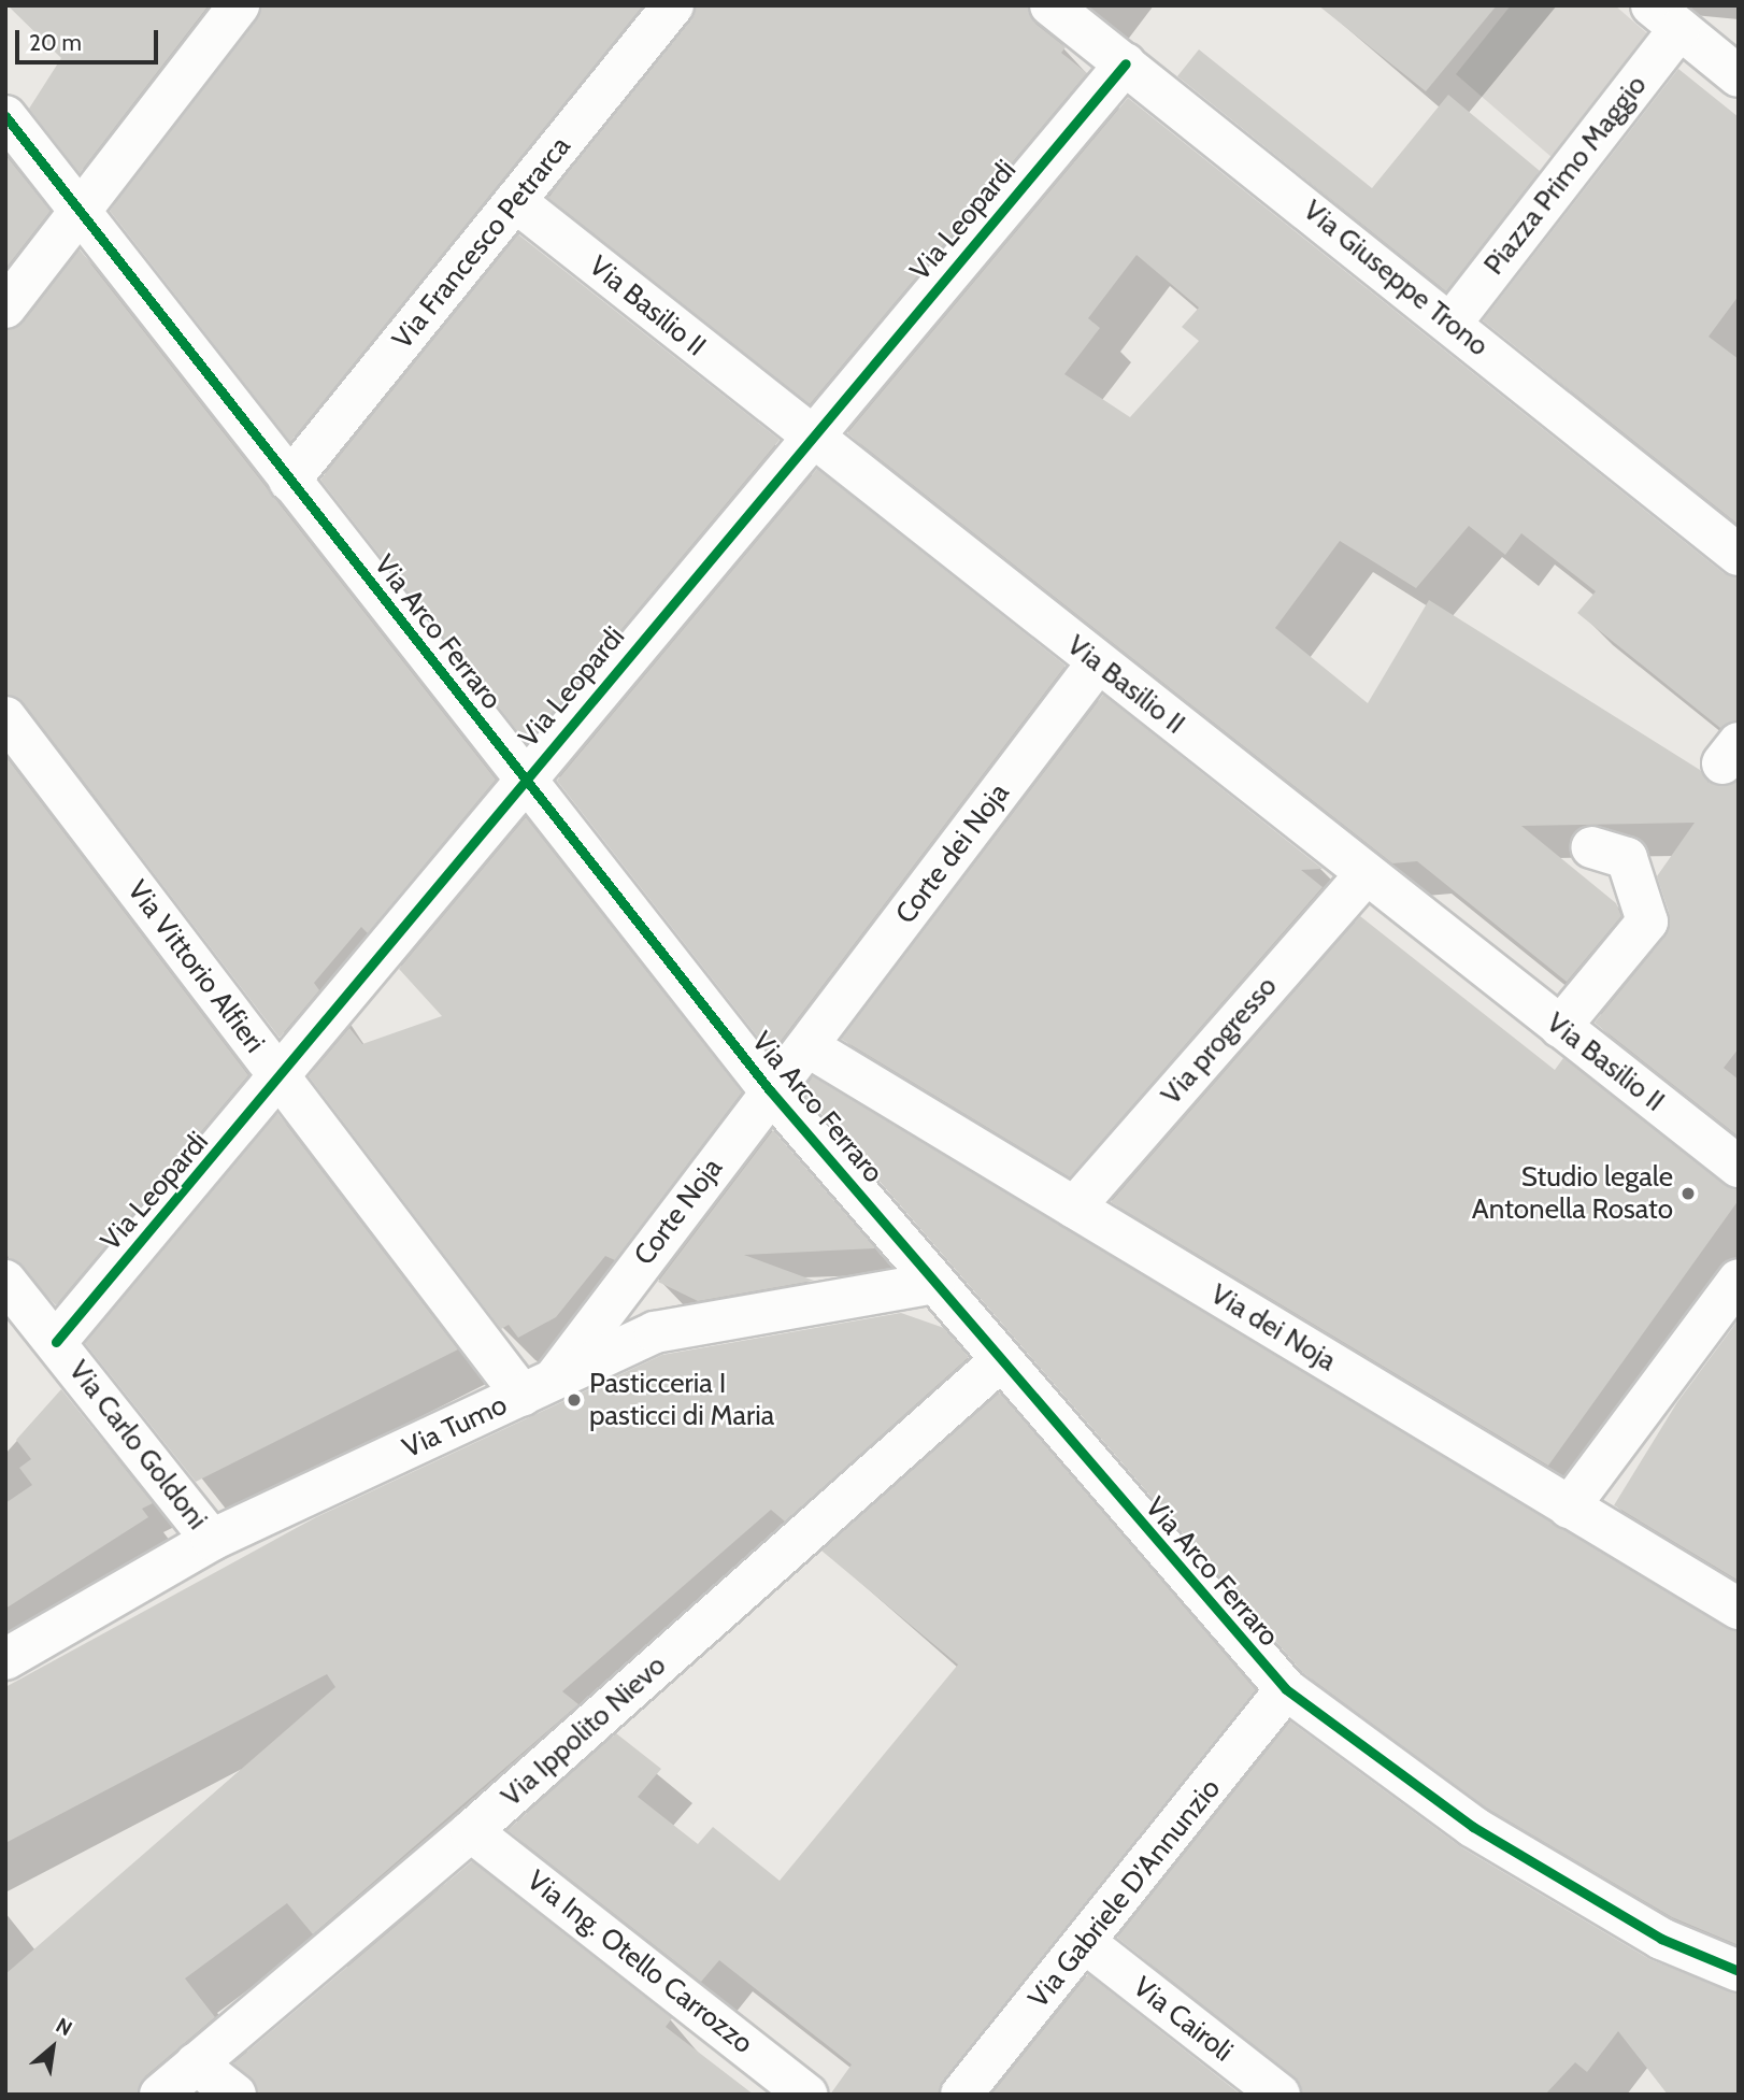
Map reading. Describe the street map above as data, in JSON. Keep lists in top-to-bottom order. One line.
{"streets":{"street":["Piazza Primo Maggio","Via Leopardi","Via Francesco Petrarca","Via Giuseppe Trono","Via Basilio II","Via Arco Ferraro","Corte dei Noja","Via Vittorio Alfieri","Via progresso","Corte Noja","Via dei Noja","Via Tumo","Via Carlo Goldoni","Via Ippolito Nievo","Via Gabriele D'Annunzio","Via Ing. Otello Carrozzo","Via Cairoli"]},"crossings":[["Piazza Primo Maggio","Via Giuseppe Trono"],["Via Leopardi","Via Giuseppe Trono"],["Via Leopardi","Via Basilio II"],["Via Leopardi","Via Arco Ferraro"],["Via Leopardi","Via Vittorio Alfieri"],["Via Leopardi","Via Carlo Goldoni"],["Via Francesco Petrarca","Via Basilio II"],["Via Francesco Petrarca","Via Arco Ferraro"],["Via Basilio II","Corte dei Noja"],["Via Basilio II","Via progresso"],["Via Arco Ferraro","Corte Noja"],["Via Arco Ferraro","Via Tumo"],["Via Arco Ferraro","Via Ippolito Nievo"],["Via Arco Ferraro","Via Gabriele D'Annunzio"],["Corte dei Noja","Corte Noja"],["Corte dei Noja","Via dei Noja"],["Via Vittorio Alfieri","Corte Noja"],["Via Vittorio Alfieri","Via Tumo"],["Via progresso","Via dei Noja"],["Corte Noja","Via dei Noja"],["Corte Noja","Via Tumo"],["Via Tumo","Via Carlo Goldoni"],["Via Ippolito Nievo","Via Ing. Otello Carrozzo"],["Via Gabriele D'Annunzio","Via Cairoli"]],"places":["Studio legale Antonella Rosato","Pasticceria I pasticci di Maria"],"scale_bar":"20 m","north":"top right"}
